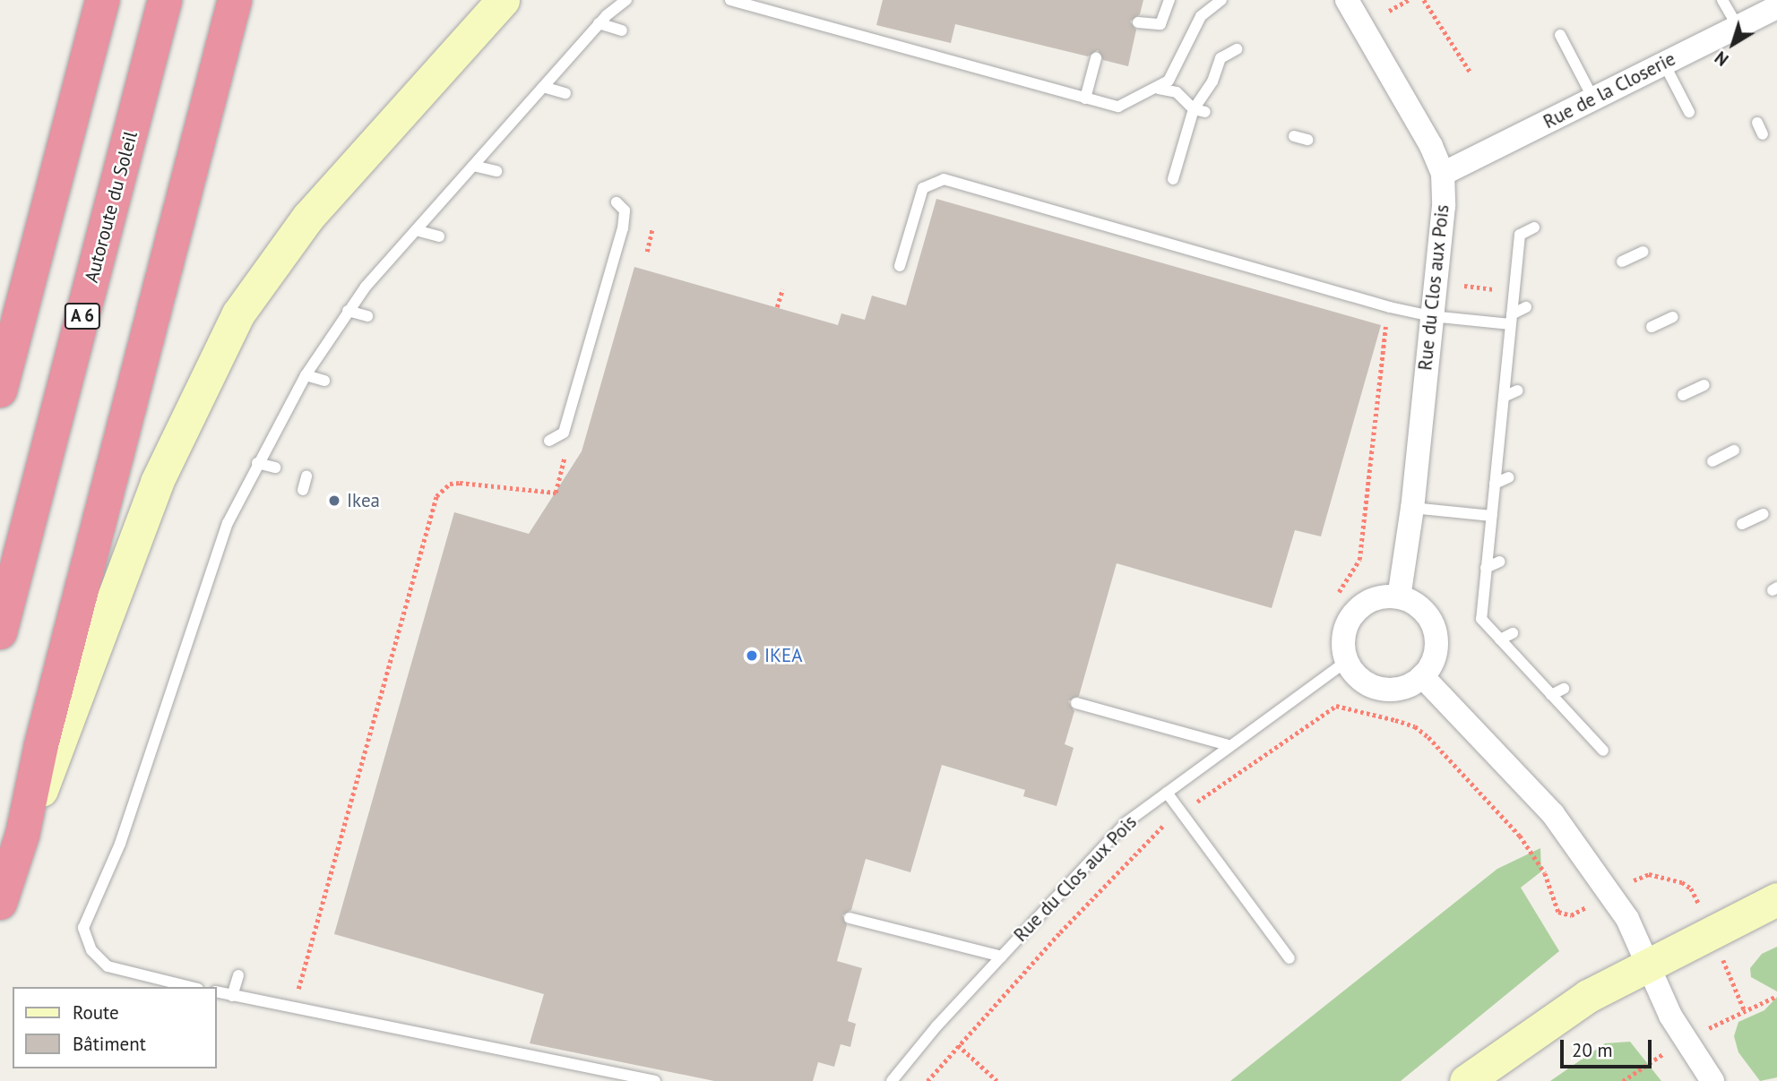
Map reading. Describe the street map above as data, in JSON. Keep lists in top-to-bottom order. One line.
{"streets":{"highway":["Autoroute du Soleil","A 6"],"street":["Rue de la Closerie","Rue du Clos aux Pois"]},"crossings":[["Rue de la Closerie","Rue du Clos aux Pois"]],"places":["Ikea","IKEA"],"legend":["Route","Bâtiment"],"scale_bar":"20 m","north":"bottom left"}
